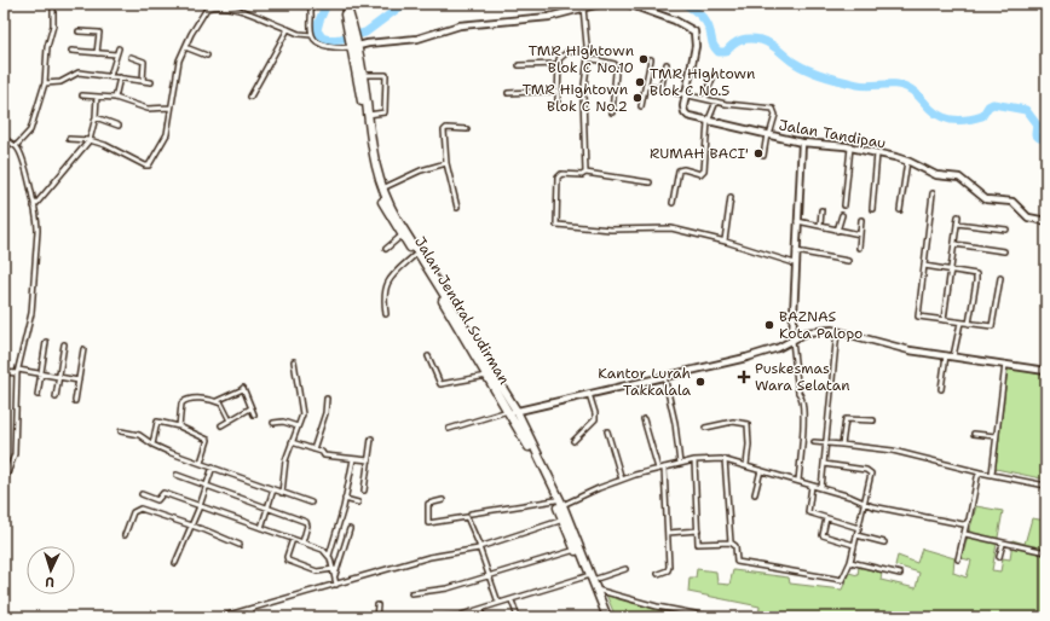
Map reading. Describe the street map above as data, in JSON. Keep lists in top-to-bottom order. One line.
{"streets":{"highway":["Jalan Jendral Sudirman"],"street":["Jalan Tandipau"]},"places":{"other":["TMR Hightown Blok C No.10","TMR Hightown Blok C No.5","TMR Hightown Blok C No.2","RUMAH BACI'","BAZNAS Kota Palopo","Kantor Lurah Takkalala"],"health":["Puskesmas Wara Selatan"]},"north":"bottom"}
